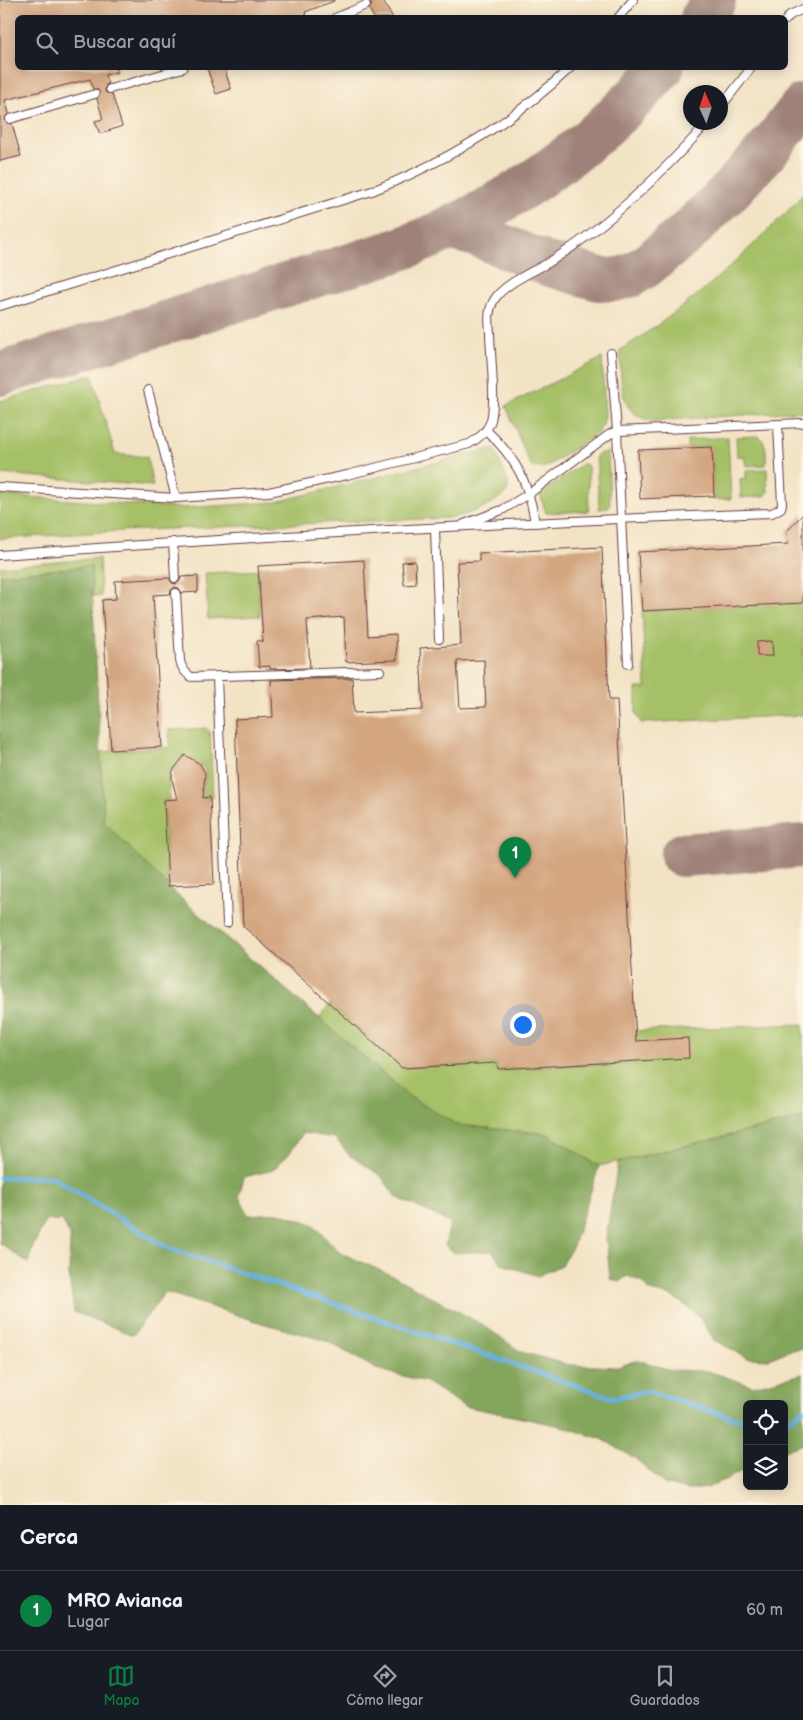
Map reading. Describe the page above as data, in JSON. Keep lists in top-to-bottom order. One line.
{"north":"top","page":{"search":"Buscar aquí","pins":"1","heading":"Cerca","list":[{"mark":"1","name":"MRO Avianca","note":"Lugar","value":"60 m"}],"nav":["Mapa","Cómo llegar","Guardados"]}}
